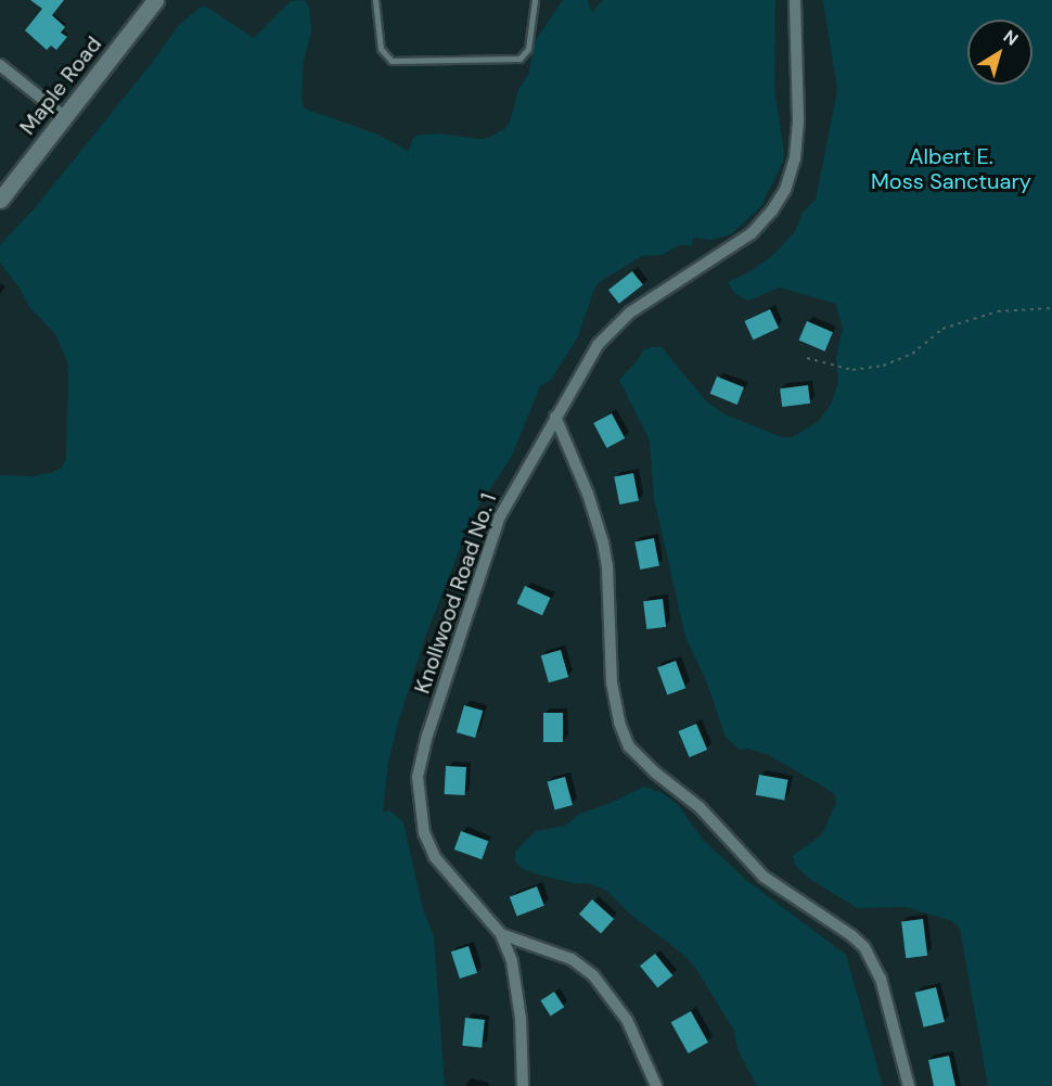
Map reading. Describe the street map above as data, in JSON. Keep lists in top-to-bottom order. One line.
{"streets":{"street":["Maple Road","Knollwood Road No. 1"]},"parks":["Albert E. Moss Sanctuary"],"north":"top right"}
